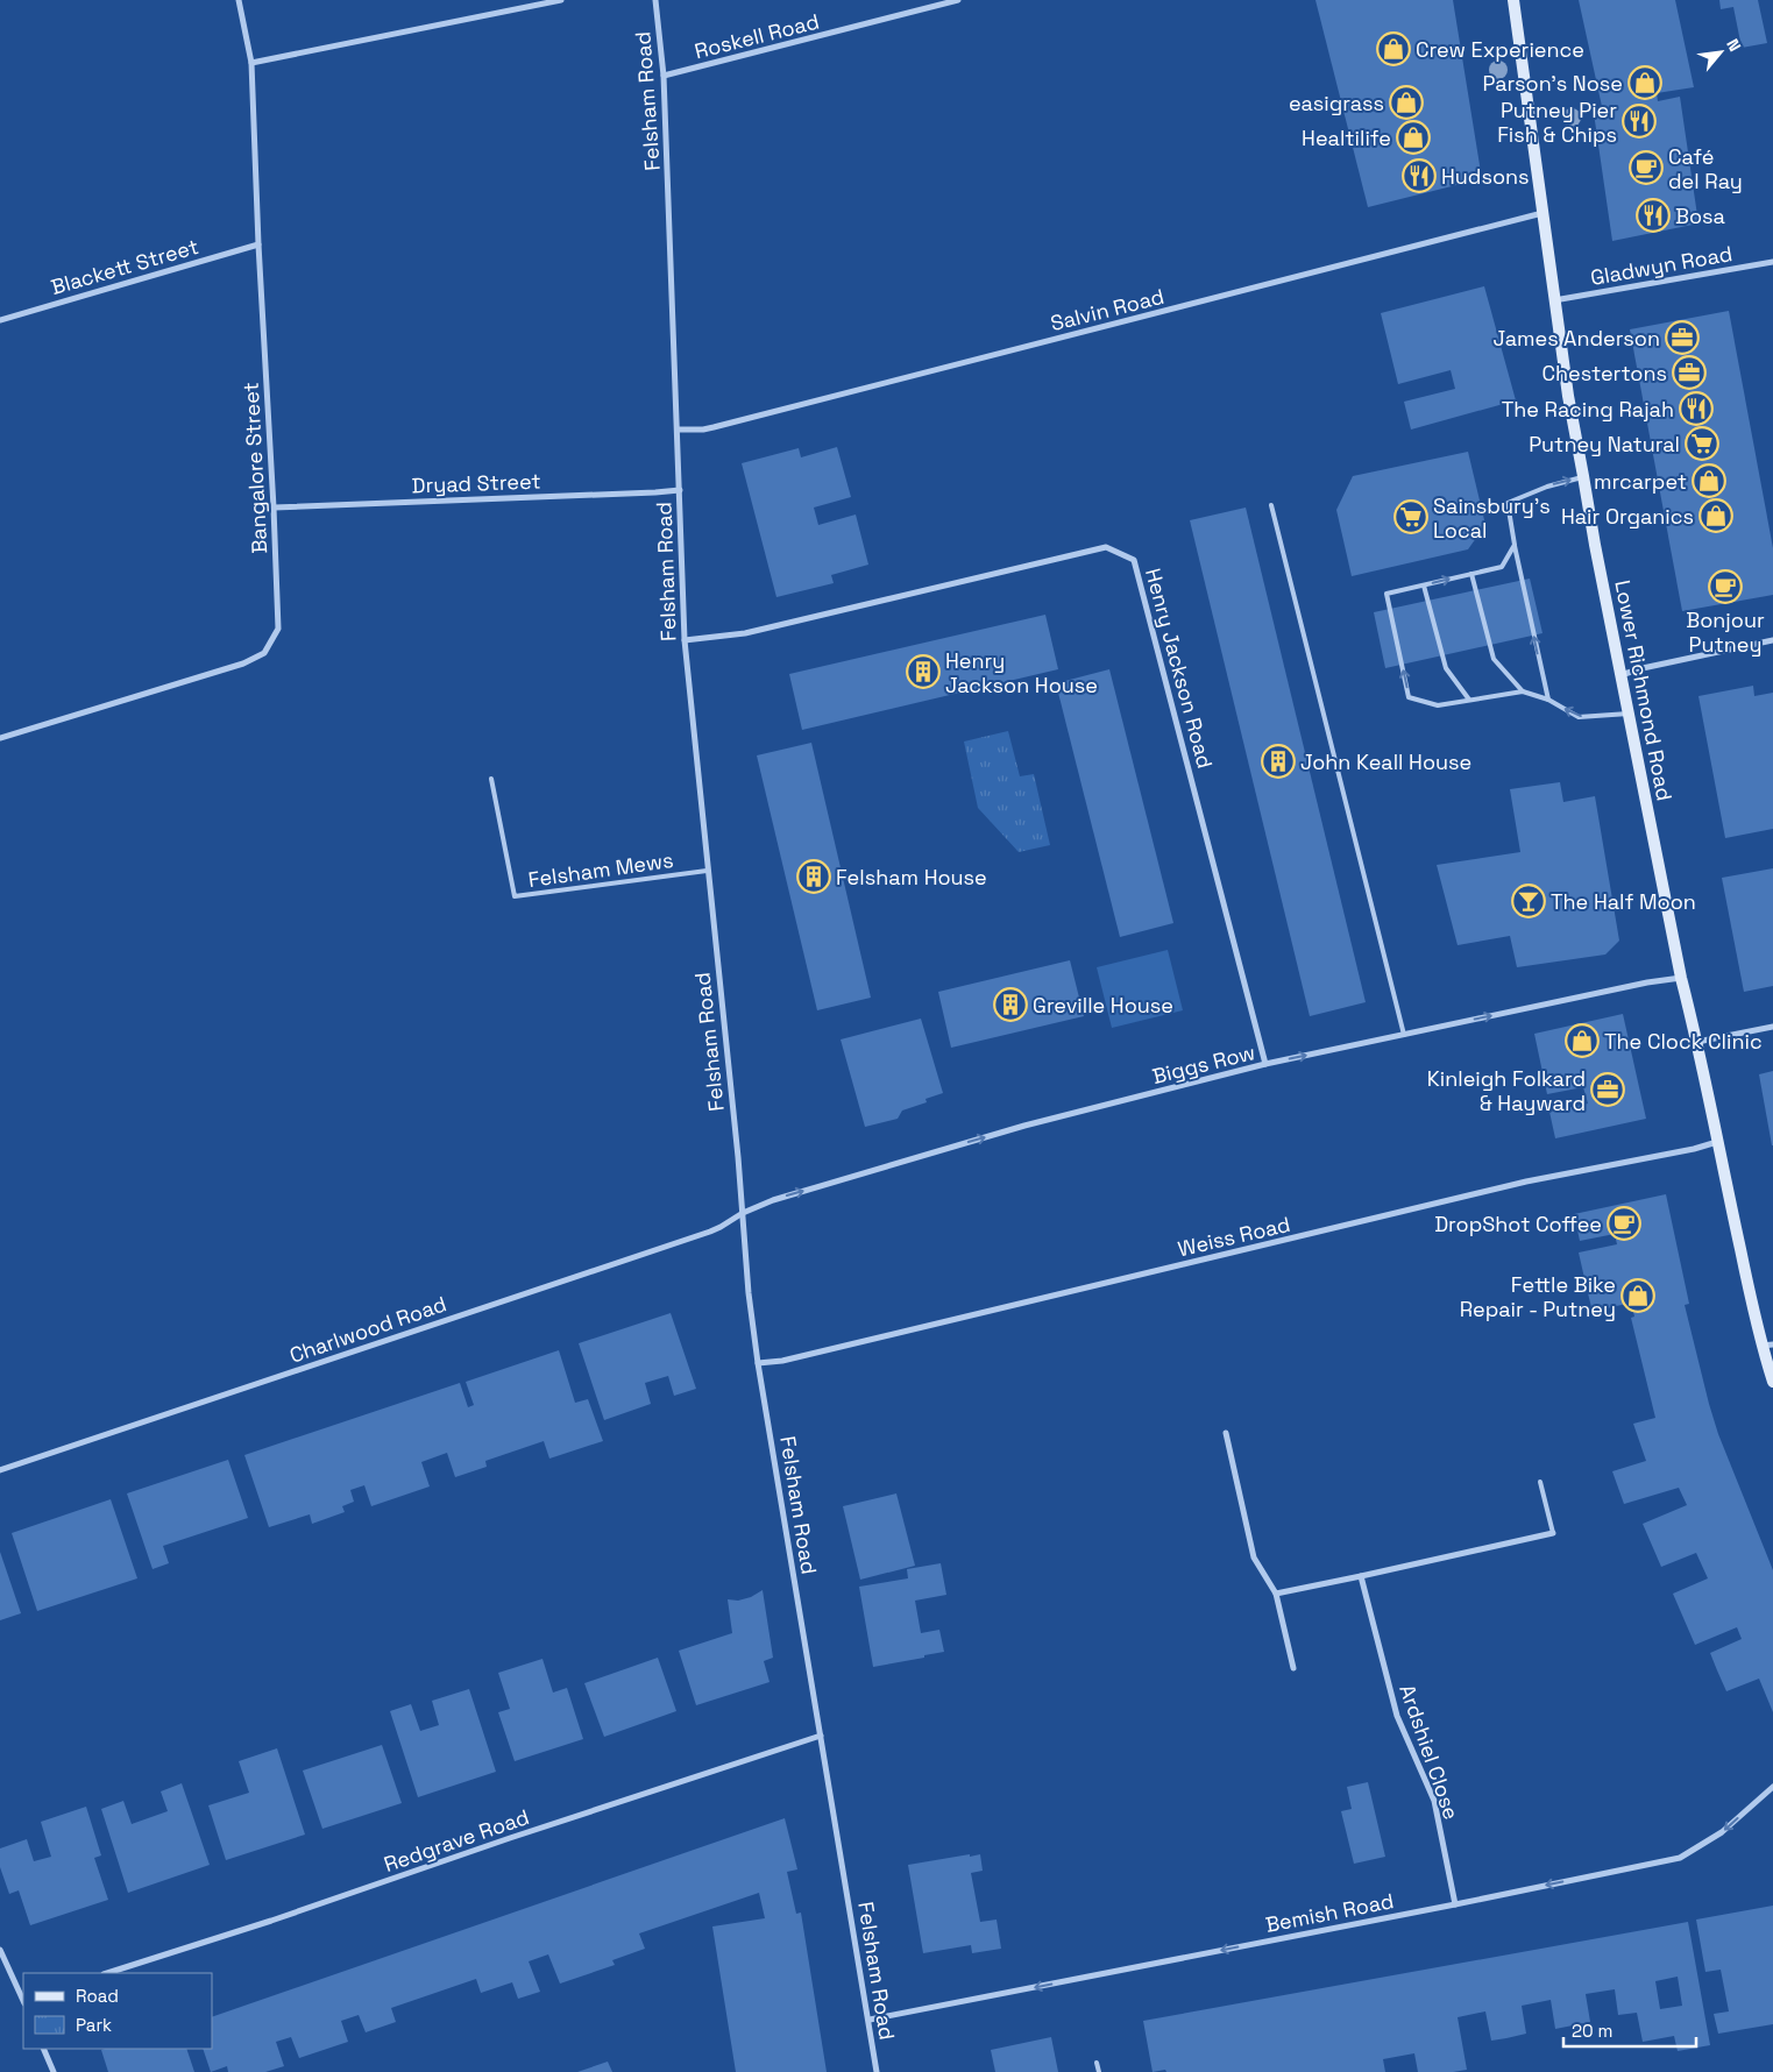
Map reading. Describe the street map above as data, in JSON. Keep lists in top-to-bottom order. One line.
{"streets":{"main road":["Lower Richmond Road"],"street":["Roskell Road","Felsham Road","Gladwyn Road","Blackett Street","Salvin Road","Bangalore Street","Dryad Street","Henry Jackson Road","Biggs Row","Weiss Road","Charlwood Road","Ardshiel Close","Redgrave Road","Bemish Road"],"lane":["Felsham Mews"]},"crossings":[["Roskell Road","Felsham Road"],["Felsham Road","Salvin Road"],["Felsham Road","Dryad Street"],["Felsham Road","Henry Jackson Road"],["Felsham Road","Felsham Mews"],["Felsham Road","Biggs Row"],["Felsham Road","Weiss Road"],["Felsham Road","Charlwood Road"],["Felsham Road","Redgrave Road"],["Felsham Road","Bemish Road"],["Gladwyn Road","Lower Richmond Road"],["Blackett Street","Bangalore Street"],["Salvin Road","Lower Richmond Road"],["Bangalore Street","Dryad Street"],["Henry Jackson Road","Biggs Row"],["Lower Richmond Road","Biggs Row"],["Lower Richmond Road","Weiss Road"],["Biggs Row","Charlwood Road"],["Ardshiel Close","Bemish Road"]],"one_way":["Biggs Row","Bemish Road"],"places":{"shop":["Crew Experience","Parson's Nose","easigrass","Healtilife","mrcarpet","Hair Organics","The Clock Clinic","Fettle Bike Repair - Putney"],"restaurant":["Putney Pier Fish & Chips","Hudsons","Bosa","The Racing Rajah"],"cafe":["Café del Ray","Bonjour Putney","DropShot Coffee"],"office":["James Anderson","Chestertons","Kinleigh Folkard & Hayward"],"supermarket":["Putney Natural","Sainsbury's Local"],"building":["Henry Jackson House","John Keall House","Felsham House","Greville House"],"bar":["The Half Moon"]},"legend":["Road","Park"],"scale_bar":"20 m","north":"top right"}
